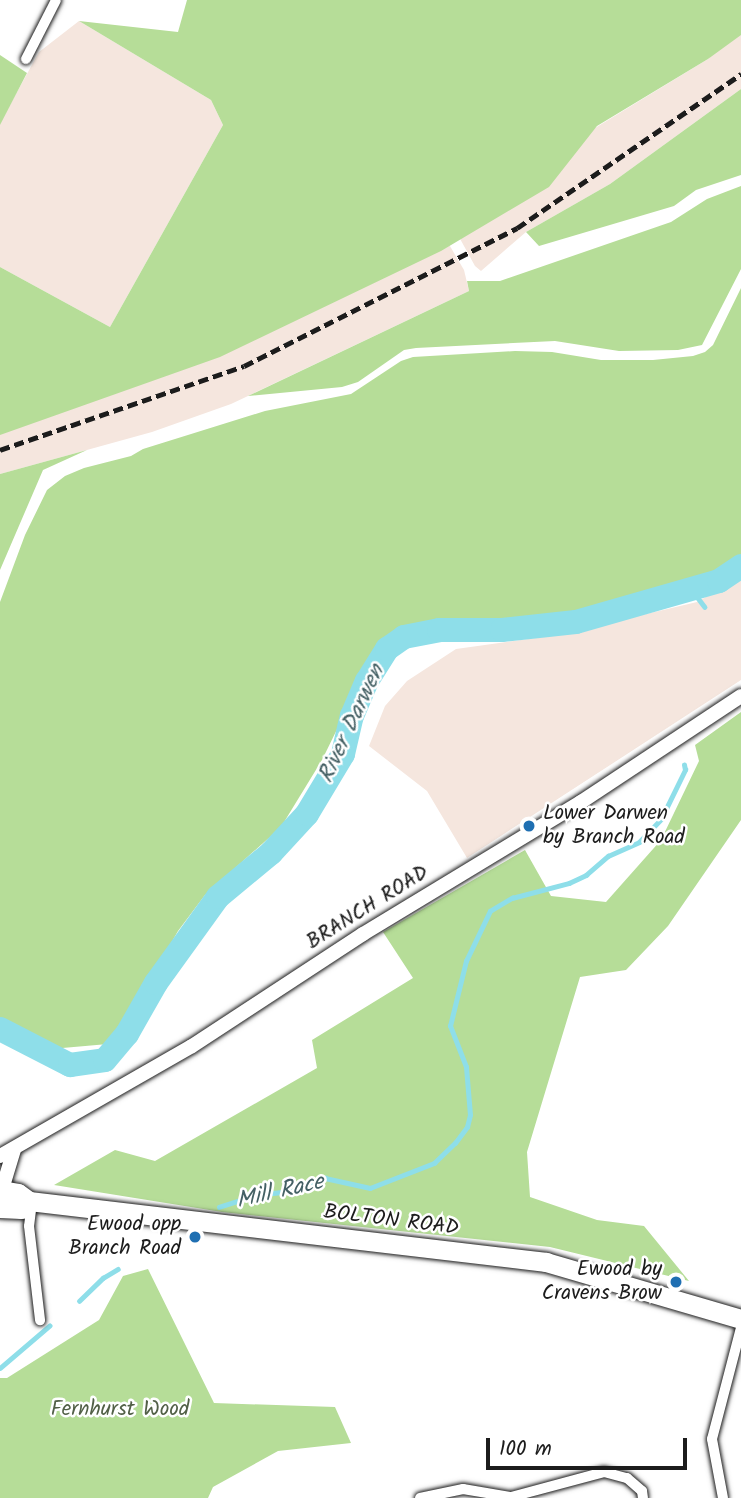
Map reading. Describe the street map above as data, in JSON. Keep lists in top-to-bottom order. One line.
{"streets":{"highway":["BOLTON ROAD"],"street":["BRANCH ROAD"]},"crossings":[["BRANCH ROAD","BOLTON ROAD"]],"water":["River Darwen","Mill Race"],"parks":["Fernhurst Wood"],"places":["Lower Darwen by Branch Road","Ewood opp Branch Road","Ewood by Cravens Brow"],"scale_bar":"100 m"}
